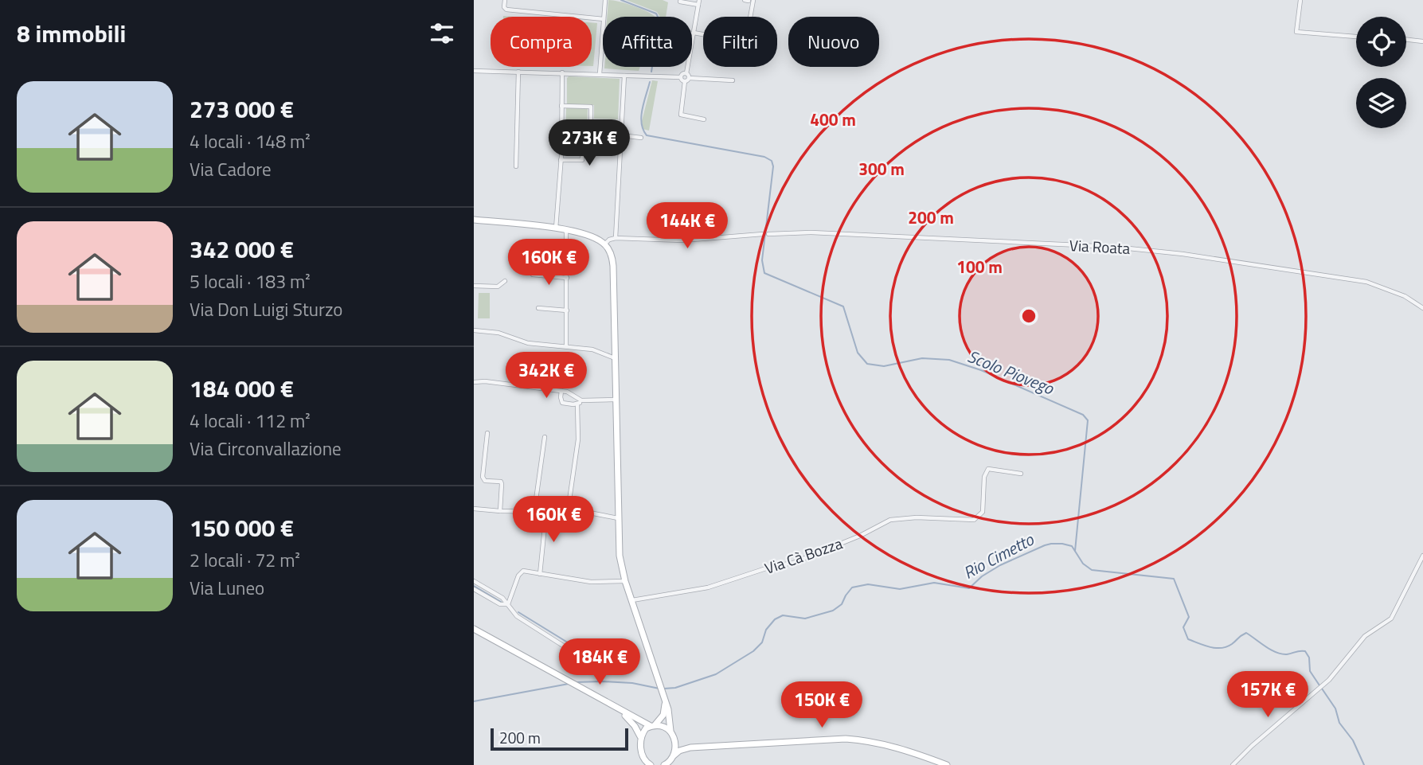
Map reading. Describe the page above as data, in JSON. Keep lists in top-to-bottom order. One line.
{"streets":{"street":["Via Roata","Via Cà Bozza"]},"water":["Scolo Piovego","Rio Cimetto"],"scale_bar":"200 m","page":{"heading":"8 immobili","chip":["Compra","Affitta","Filtri","Nuovo"],"list":[{"name":"273 000 €","note":"4 locali · 148 m² · Via Cadore"},{"name":"342 000 €","note":"5 locali · 183 m² · Via Don Luigi Sturzo"},{"name":"184 000 €","note":"4 locali · 112 m² · Via Circonvallazione"},{"name":"150 000 €","note":"2 locali · 72 m² · Via Luneo"}],"price":["273K €","144K €","160K €","342K €","160K €","184K €","157K €","150K €"],"scale":"200 m"},"rings":["400 m","300 m","200 m","100 m"]}
